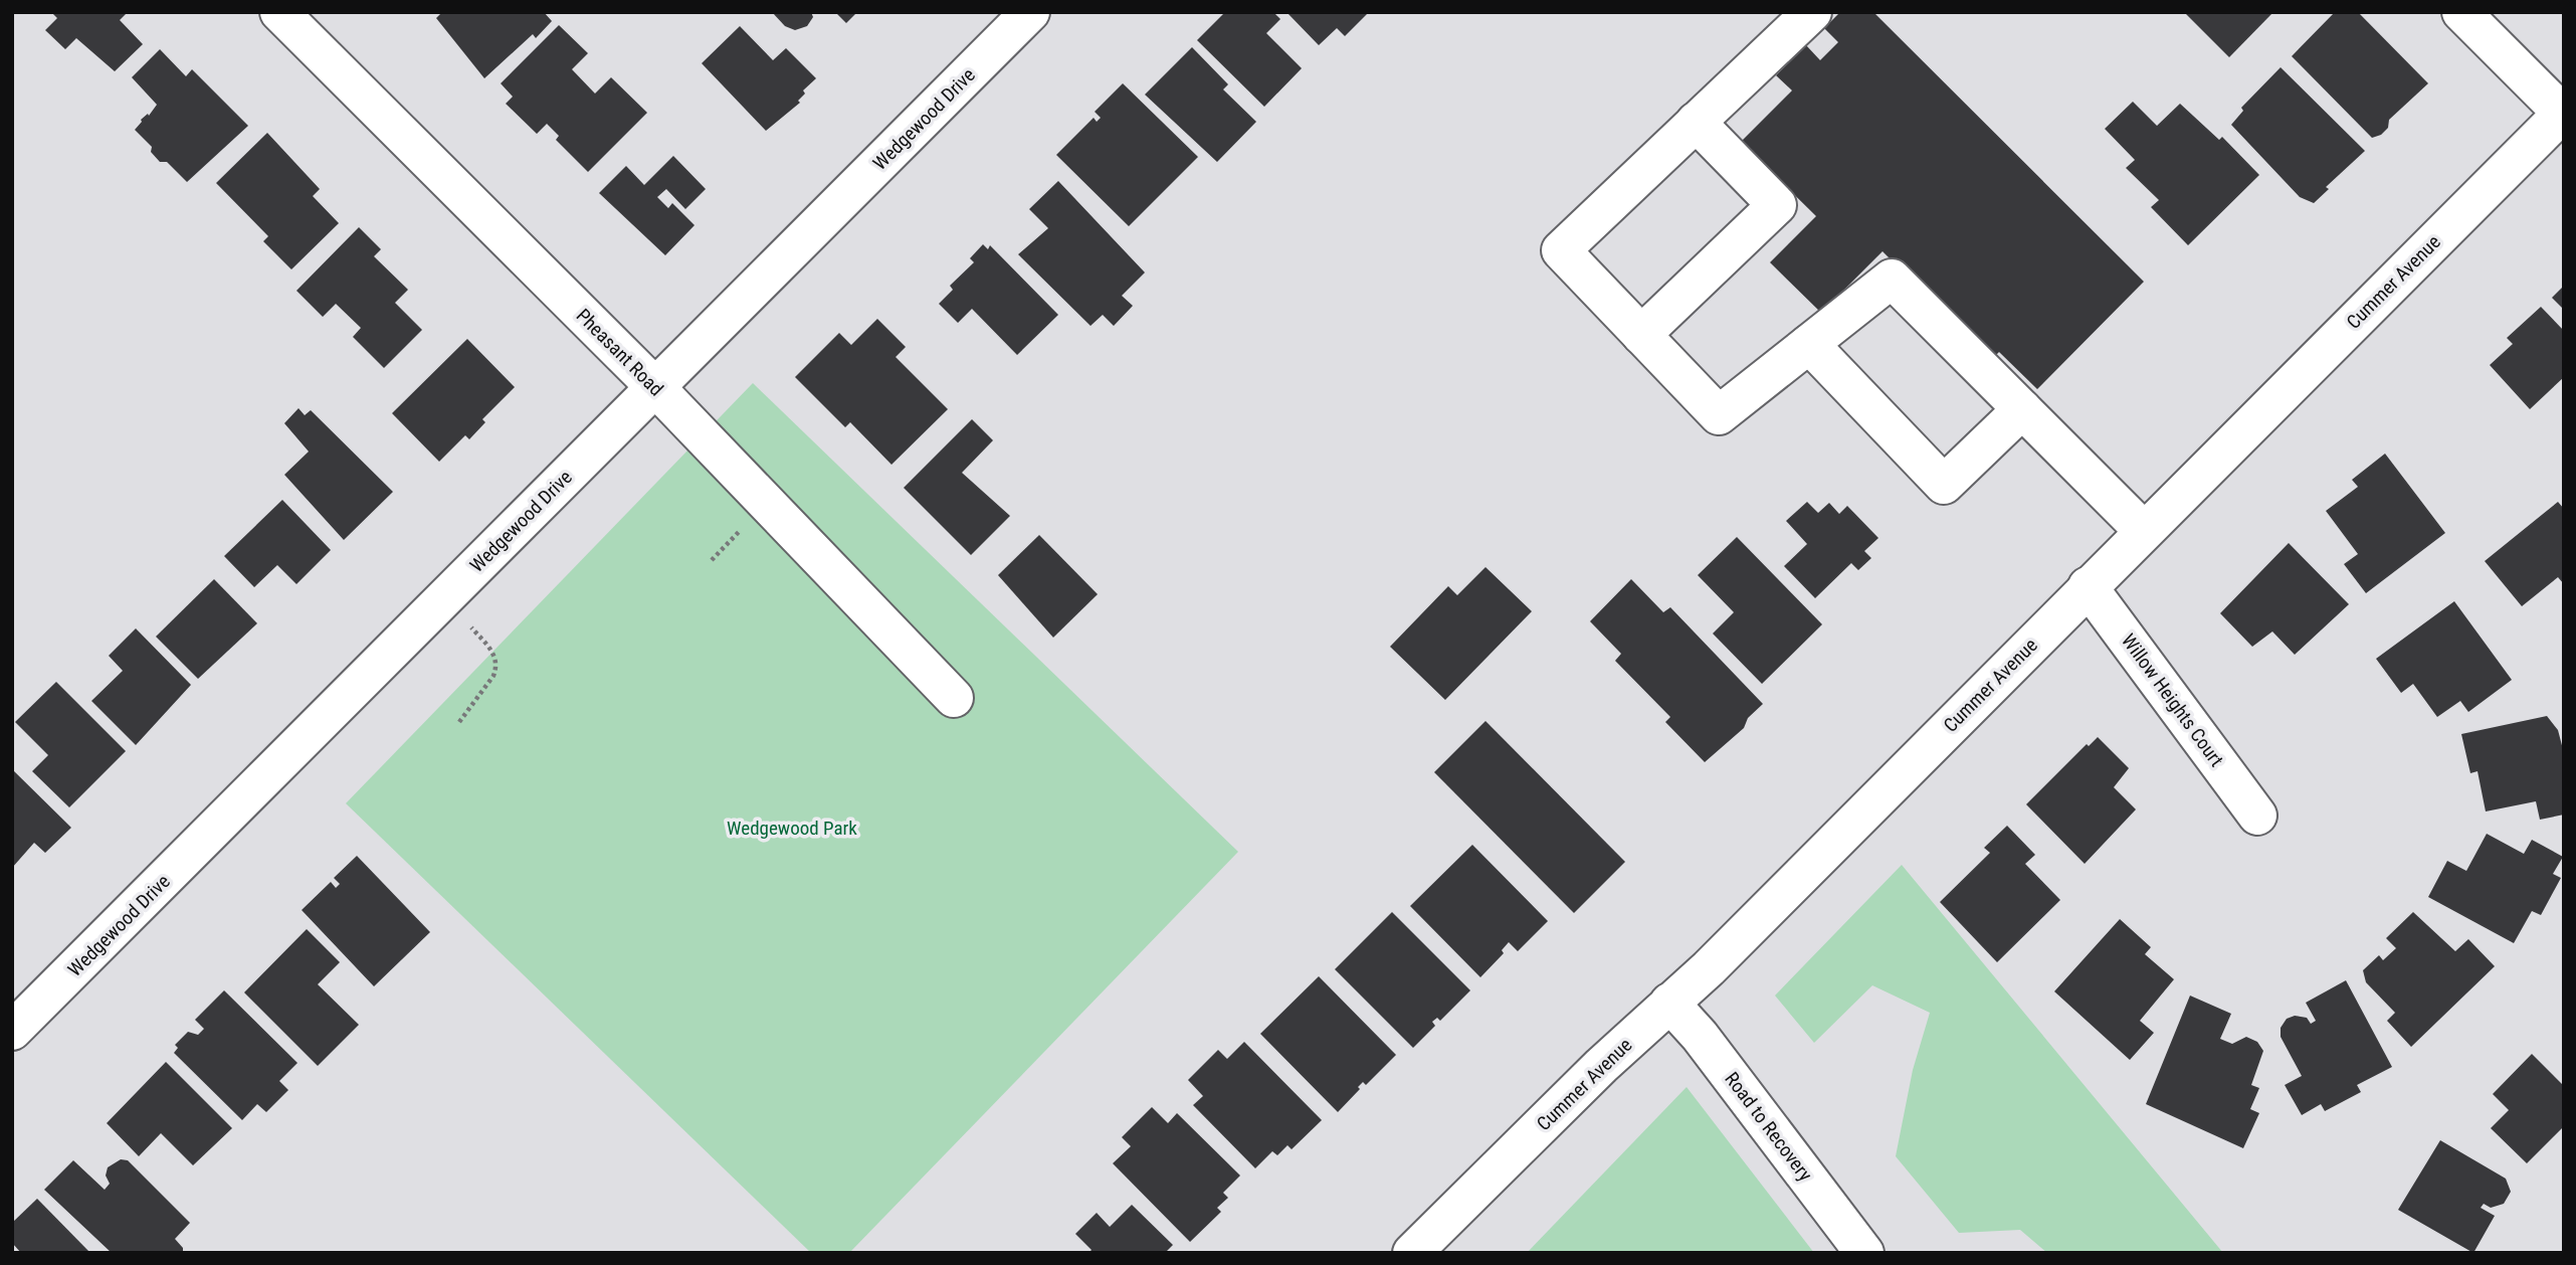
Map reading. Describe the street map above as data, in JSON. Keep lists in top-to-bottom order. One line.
{"streets":{"street":["Wedgewood Drive","Cummer Avenue","Pheasant Road","Willow Heights Court","Road to Recovery"]},"crossings":[["Wedgewood Drive","Pheasant Road"],["Cummer Avenue","Willow Heights Court"],["Cummer Avenue","Road to Recovery"]],"parks":["Wedgewood Park"]}
